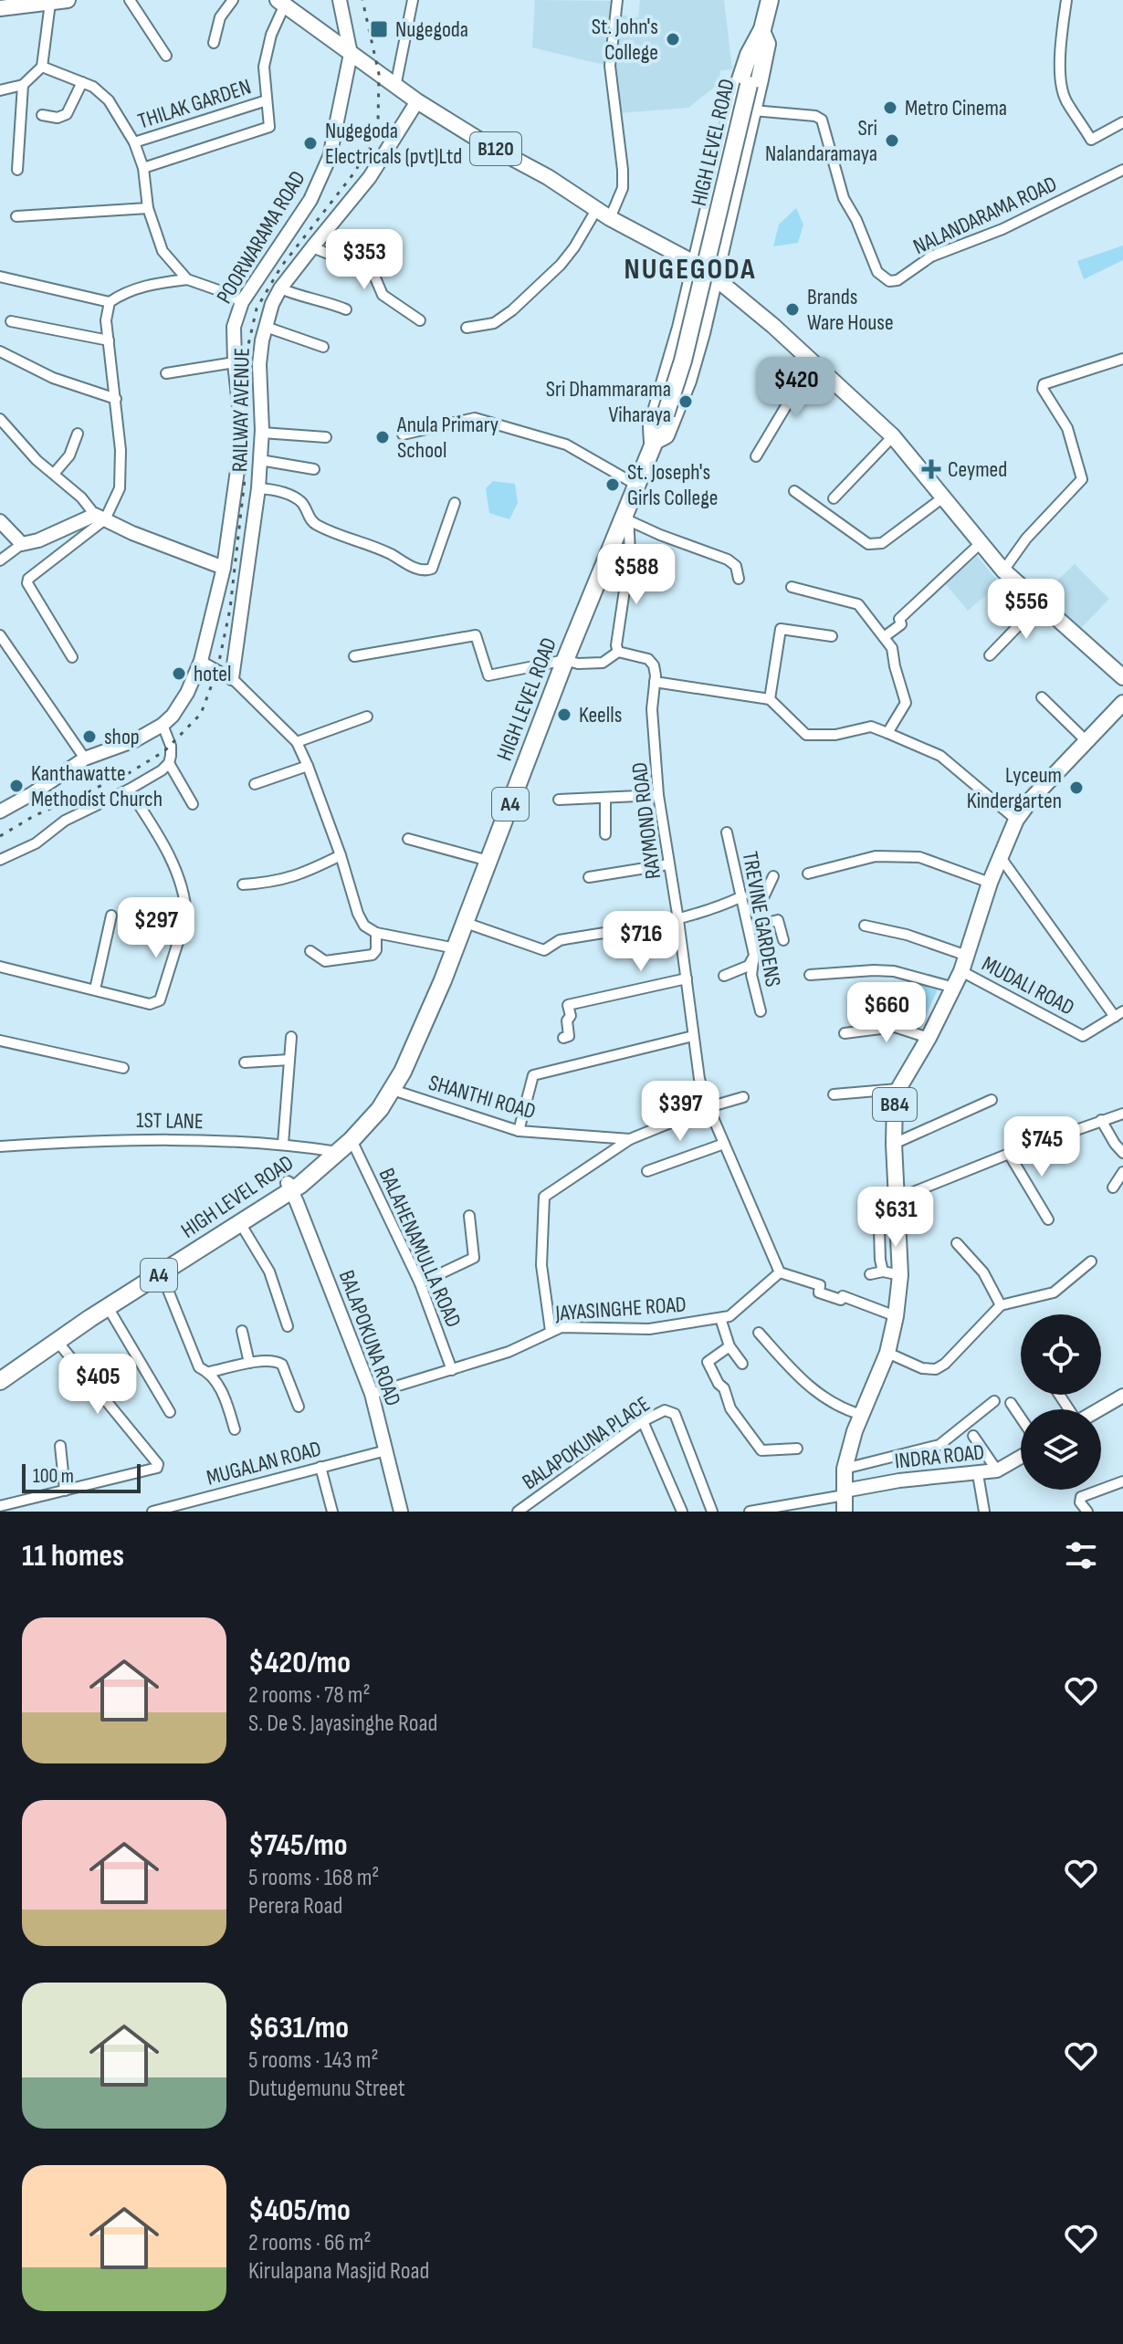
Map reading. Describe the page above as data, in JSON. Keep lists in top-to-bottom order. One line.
{"streets":{"highway":["HIGH LEVEL ROAD","A4"],"main road":["B120","POORWARAMA ROAD","RAILWAY AVENUE","B84","BALAPOKUNA ROAD","INDRA ROAD"],"street":["THILAK GARDEN","NALANDARAMA ROAD","RAYMOND ROAD","TREVINE GARDENS","MUDALI ROAD","SHANTHI ROAD","1ST LANE","BALAHENAMULLA ROAD","JAYASINGHE ROAD","BALAPOKUNA PLACE","MUGALAN ROAD"]},"crossings":[["HIGH LEVEL ROAD","A4"],["HIGH LEVEL ROAD","SHANTHI ROAD"],["HIGH LEVEL ROAD","1ST LANE"],["HIGH LEVEL ROAD","BALAHENAMULLA ROAD"],["HIGH LEVEL ROAD","BALAPOKUNA ROAD"],["B120","POORWARAMA ROAD"],["B120","RAILWAY AVENUE"],["B120","A4"],["NALANDARAMA ROAD","A4"],["RAYMOND ROAD","JAYASINGHE ROAD"],["MUDALI ROAD","B84"],["B84","INDRA ROAD"],["1ST LANE","BALAHENAMULLA ROAD"],["BALAHENAMULLA ROAD","JAYASINGHE ROAD"],["JAYASINGHE ROAD","BALAPOKUNA ROAD"],["BALAPOKUNA ROAD","MUGALAN ROAD"]],"districts":["NUGEGODA"],"places":{"transit":["Nugegoda"],"other":["St. John's College","Metro Cinema","Sri Nalandaramaya","Nugegoda Electricals (pvt)Ltd","Brands Ware House","Sri Dhammarama Viharaya","Anula Primary School","St. Joseph's Girls College","hotel","Keells","shop","Kanthawatte Methodist Church","Lyceum Kindergarten"],"health":["Ceymed"]},"scale_bar":"100 m","page":{"price":["$353","$420","$588","$556","$297","$716","$660","$397","$745","$631","$405"],"scale":"100 m","heading":"11 homes","list":[{"name":"$420/mo","note":"2 rooms · 78 m² · S. De S. Jayasinghe Road"},{"name":"$745/mo","note":"5 rooms · 168 m² · Perera Road"},{"name":"$631/mo","note":"5 rooms · 143 m² · Dutugemunu Street"},{"name":"$405/mo","note":"2 rooms · 66 m² · Kirulapana Masjid Road"}]}}
